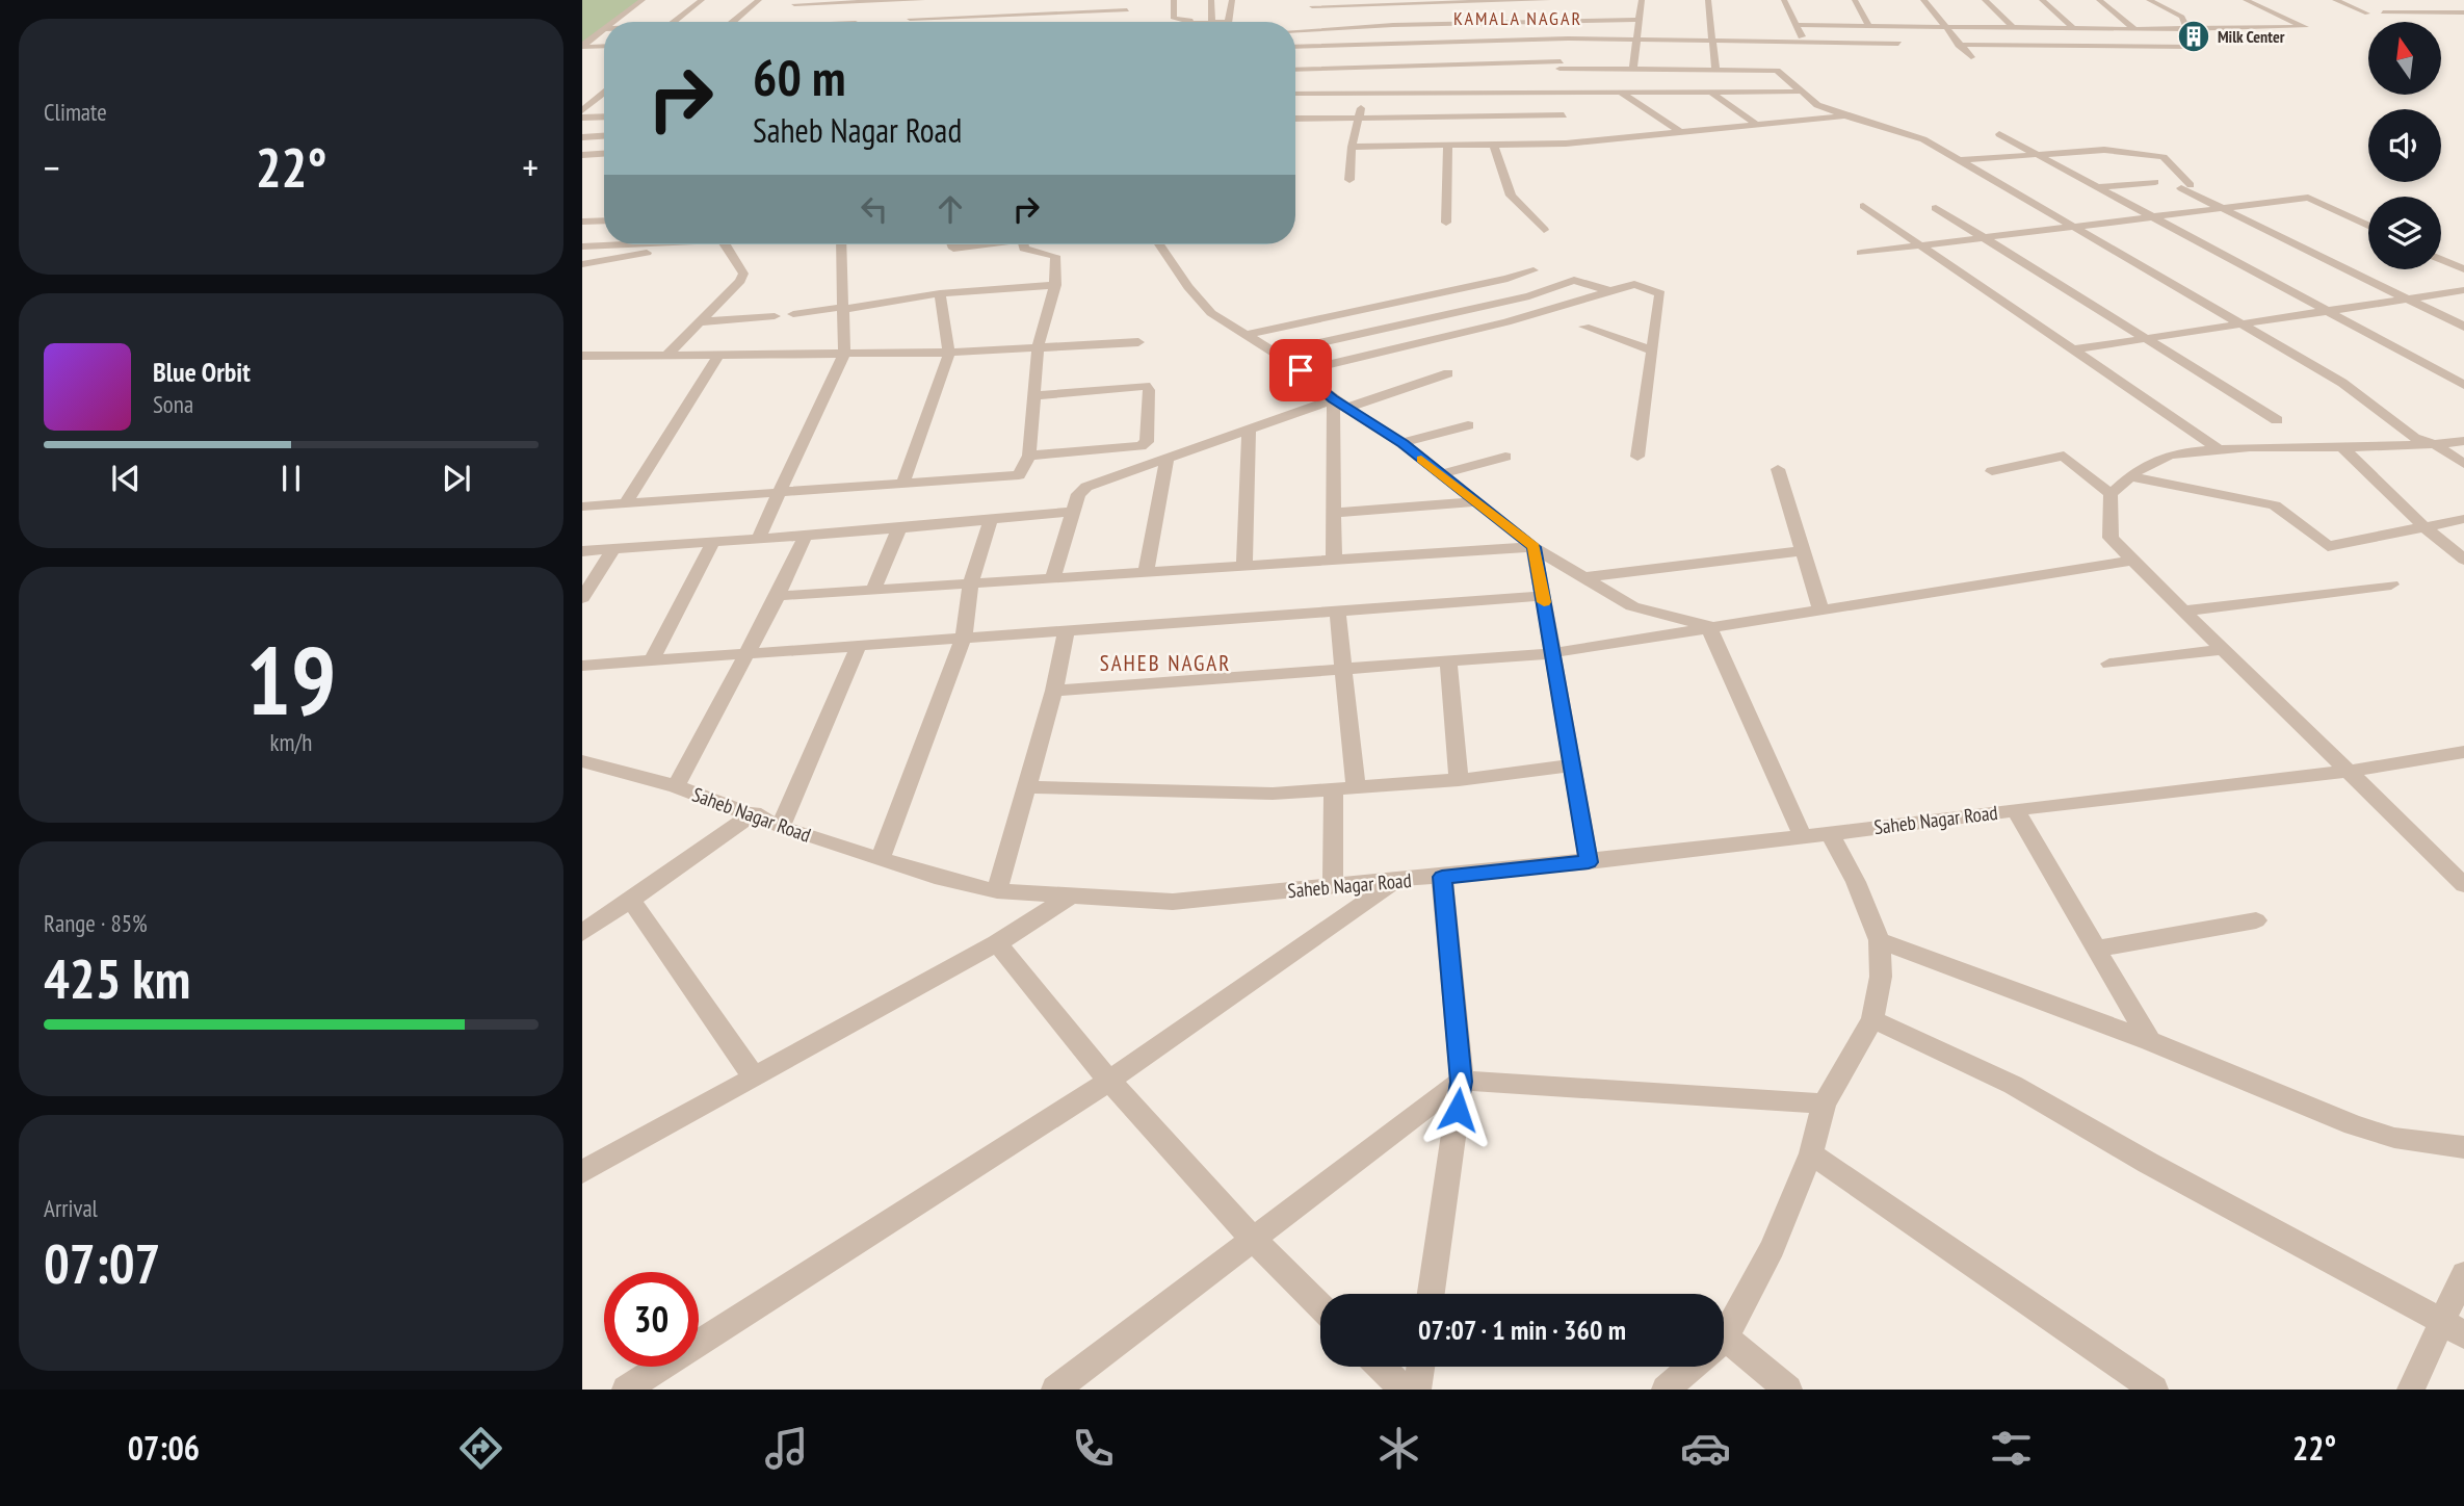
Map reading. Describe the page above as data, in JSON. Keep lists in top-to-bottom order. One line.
{"streets":{"street":["Saheb Nagar Road"]},"districts":["KAMALA NAGAR","SAHEB NAGAR"],"places":{"building":["Milk Center"]},"north":"top","page":{"tile":["Climate",["19","km/h"],["Range · 85%","425 km"],["Arrival","07:07"]],"turn":["60 m","Saheb Nagar Road"],"heat":["−","22°","+"],"song":["Blue Orbit","Sona"],"limit":"30","trip":"07:07 · 1 min · 360 m","tabs":["07:06","22°"]}}
